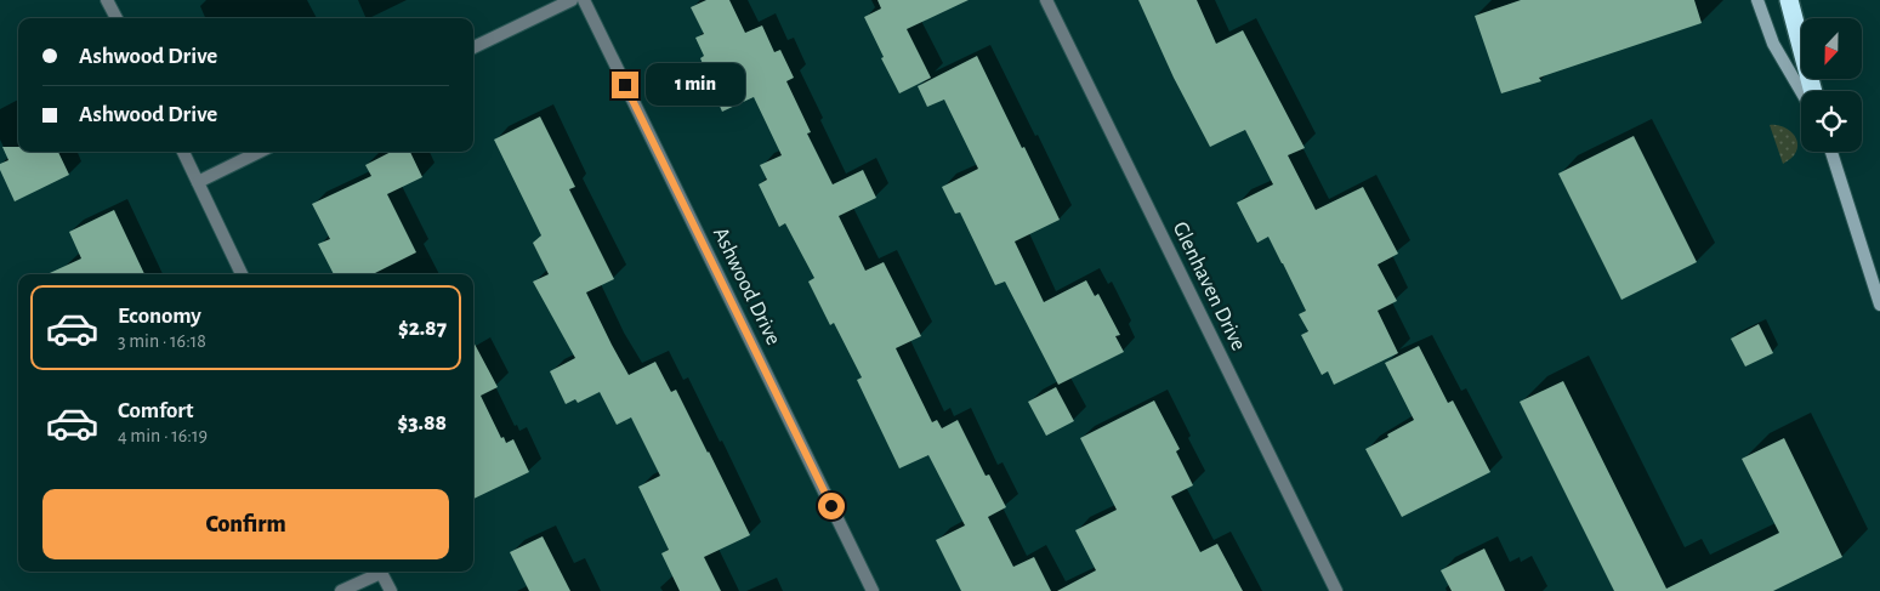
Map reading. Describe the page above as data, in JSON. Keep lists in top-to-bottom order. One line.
{"streets":{"street":["Ashwood Drive","Glenhaven Drive"]},"north":"bottom","page":{"banner":["Ashwood Drive","Ashwood Drive"],"bubble":"1 min","list":[{"name":"Economy","note":"3 min · 16:18","value":"$2.87"},{"name":"Comfort","note":"4 min · 16:19","value":"$3.88"}],"buttons":"Confirm"}}
